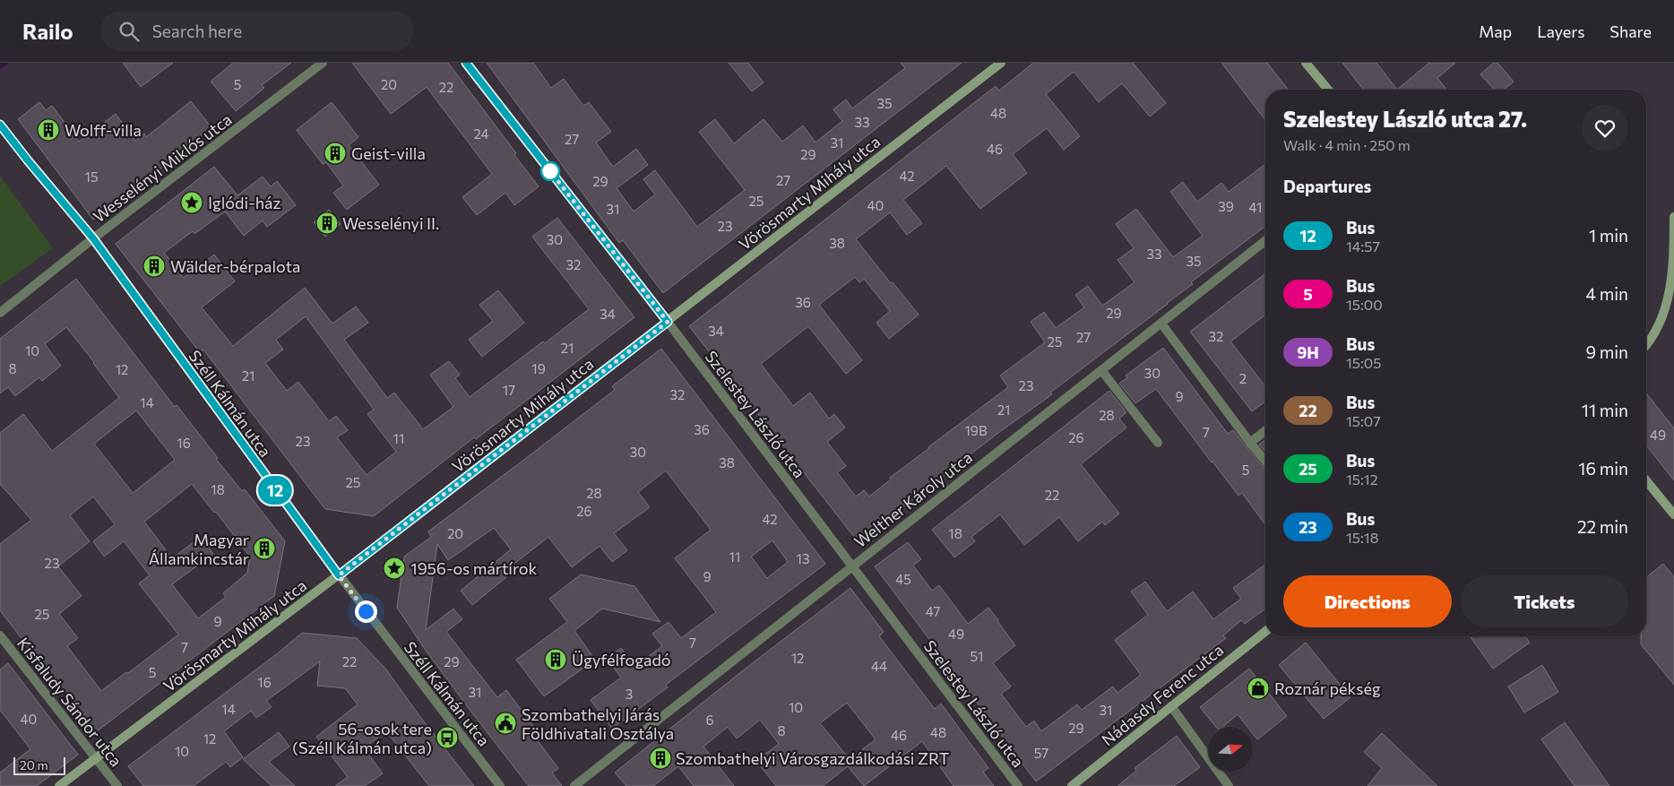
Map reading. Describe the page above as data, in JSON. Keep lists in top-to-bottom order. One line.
{"streets":{"street":["Wesselényi Miklós utca","Vörösmarty Mihály utca","Széll Kálmán utca","Szelestey László utca","Welther Károly utca","Nádasdy Ferenc utca","Kisfaludy Sándor utca"]},"crossings":[["Wesselényi Miklós utca","Széll Kálmán utca"],["Vörösmarty Mihály utca","Széll Kálmán utca"],["Vörösmarty Mihály utca","Szelestey László utca"],["Vörösmarty Mihály utca","Kisfaludy Sándor utca"],["Szelestey László utca","Welther Károly utca"]],"places":{"building":["Wolff-villa","Geist-villa","Wesselényi II.","Wälder-bérpalota","Magyar Államkincstár","Ügyfélfogadó","Szombathelyi Városgazdálkodási ZRT"],"place":["Iglódi-ház","1956-os mártírok"],"shop":["Roznár pékség"],"public building":["Szombathelyi Járás Földhivatali Osztálya"],"bus stop":["56-osok tere (Széll Kálmán utca)"]},"lines":["bus line 12"],"house_numbers":["5","20","22","35","48","33","24","27","31","46","29","42","15","27","29","25","40","39","41","31","23","30","38","33","35","32","36","29","34","34","32","27","25","21","10","8","19","12","30","21","2","23","17","32","9","14","21","28","36","19B","7","49","26","11","23","16","30","38","5","25","18","28","22","26","42","20","18","11","13","23","9","45","47","25","9","49","7","7","51","12","22","29","44","5","16","31","3","10","14","31","40","6","29","8","48","46","12","10","57"],"scale_bar":"20 m","north":"right","page":{"header":"Railo","search":"Search here","nav":["Map","Layers","Share"],"on_map":"12","heading":[["Szelestey László utca 27.","Walk · 4 min · 250 m"],"Departures"],"list":[{"mark":"12","name":"Bus","note":"14:57","value":"1 min"},{"mark":"5","name":"Bus","note":"15:00","value":"4 min"},{"mark":"9H","name":"Bus","note":"15:05","value":"9 min"},{"mark":"22","name":"Bus","note":"15:07","value":"11 min"},{"mark":"25","name":"Bus","note":"15:12","value":"16 min"},{"mark":"23","name":"Bus","note":"15:18","value":"22 min"}],"buttons":["Directions","Tickets"],"scale":"20 m"}}
